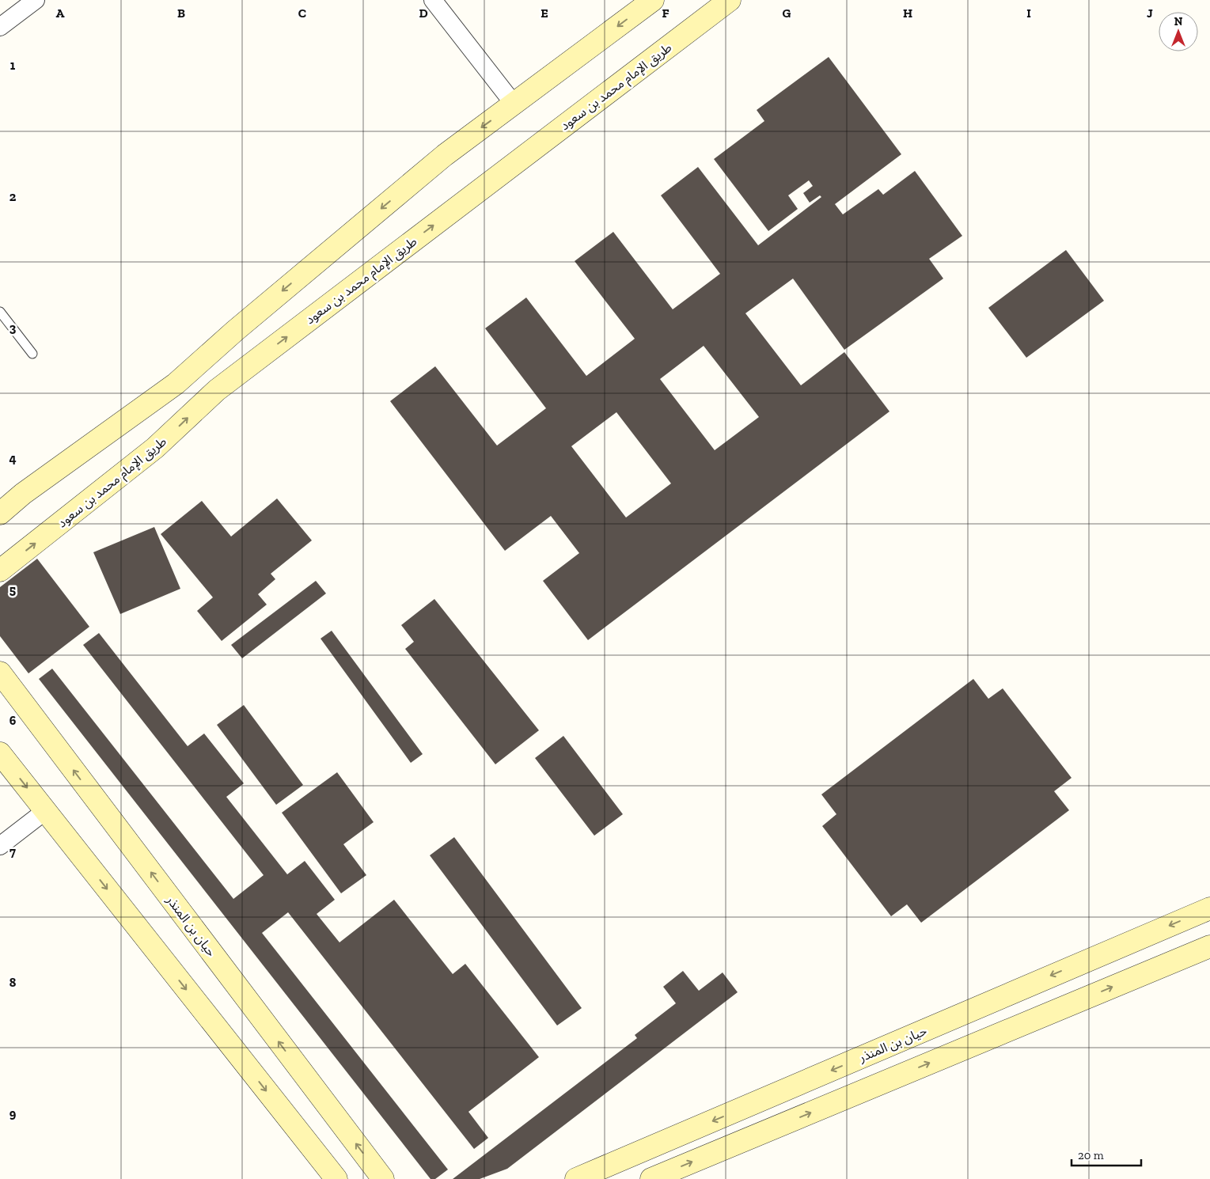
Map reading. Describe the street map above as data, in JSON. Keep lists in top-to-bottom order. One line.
{"streets":{"street":["طريق الإمام محمد بن سعود","حيان بن المنذر"]},"scale_bar":"20 m","north":"top","grid":{"columns":["A","B","C","D","E","F","G","H","I","J"],"rows":["1","2","3","4","5","6","7","8","9"]}}
